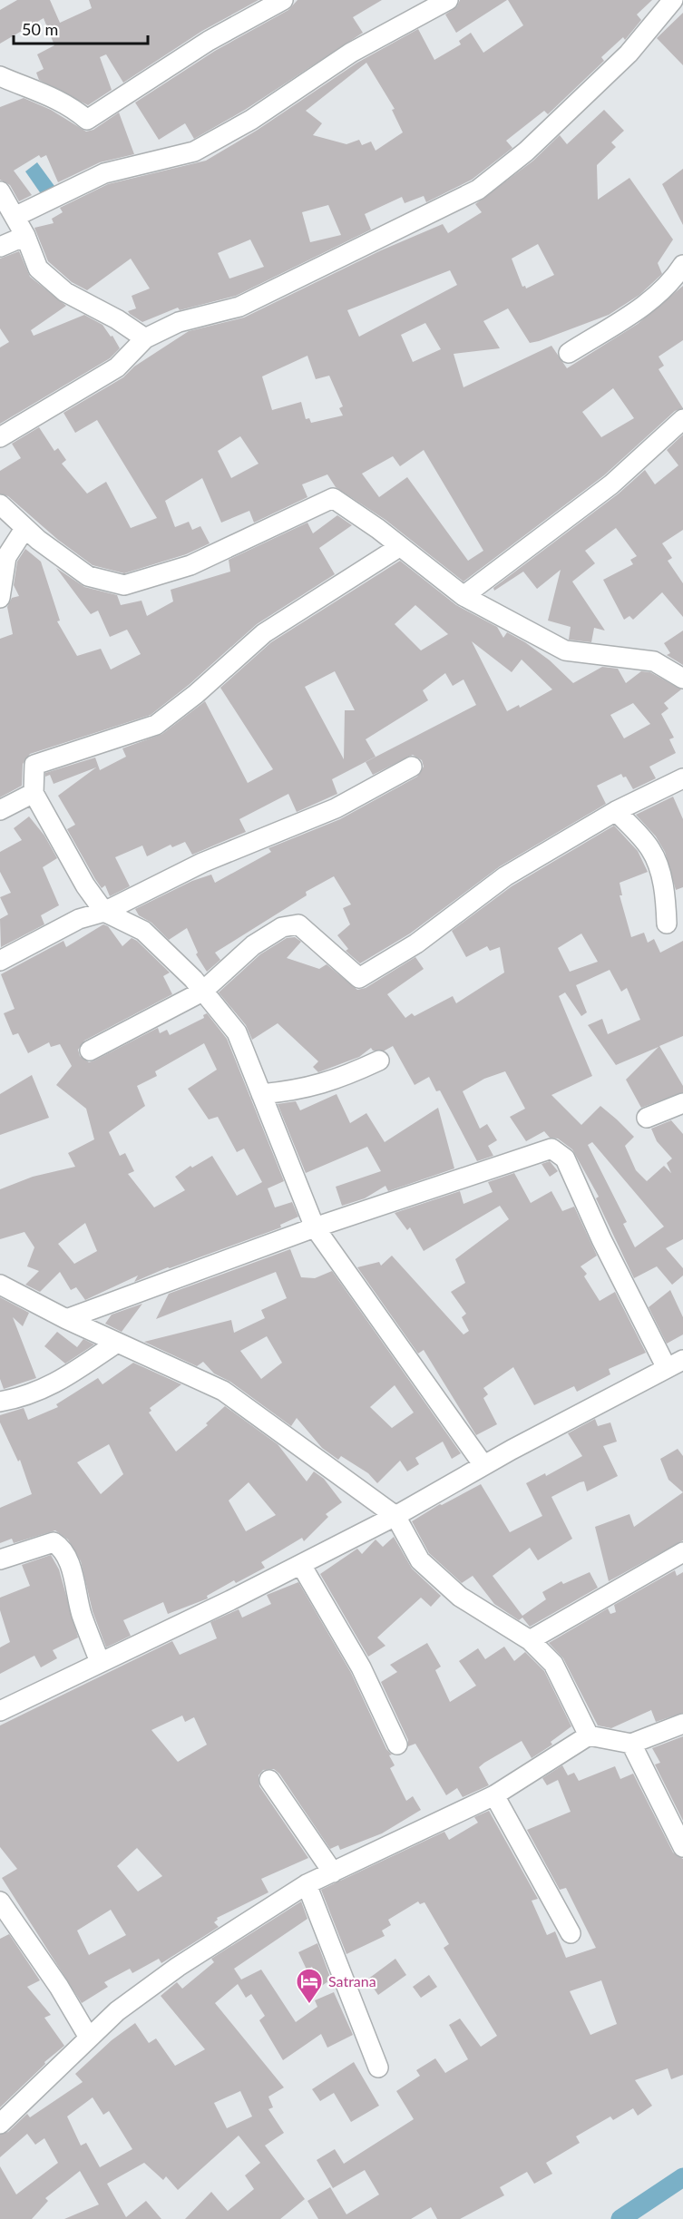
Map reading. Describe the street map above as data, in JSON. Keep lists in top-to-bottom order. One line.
{"places":{"hotel":["Satrana"]},"scale_bar":"50 m"}
